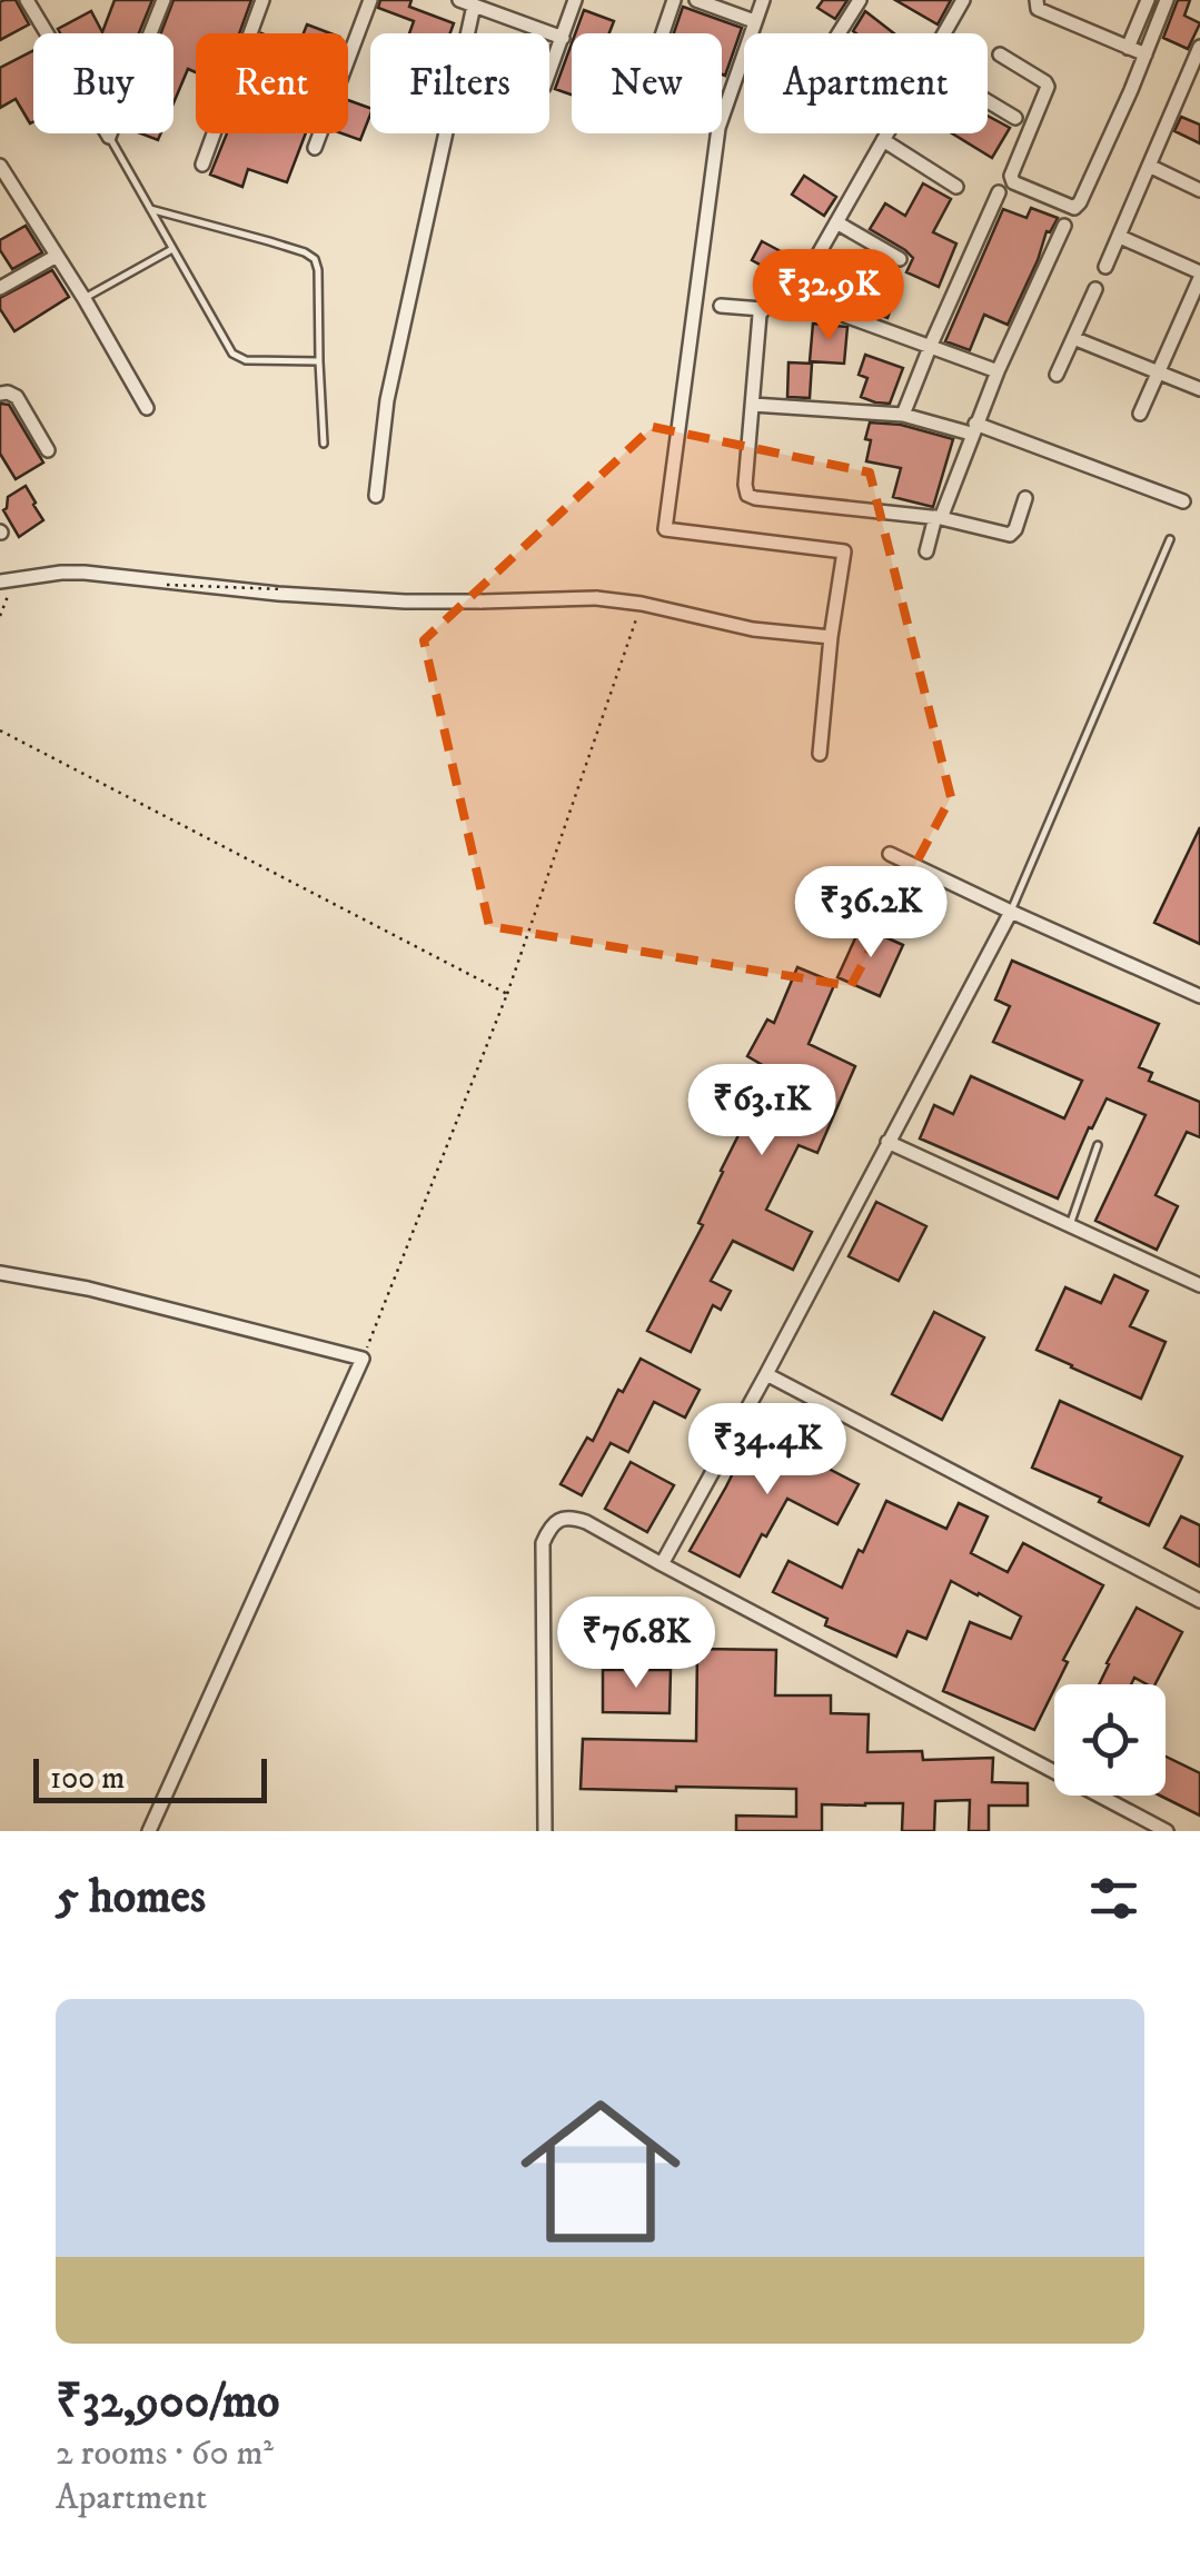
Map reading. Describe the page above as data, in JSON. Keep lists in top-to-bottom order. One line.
{"scale_bar":"100 m","page":{"chip":["Buy","Rent","Filters","New","Apartment"],"price":["₹32.9K","₹36.2K","₹63.1K","₹34.4K","₹76.8K"],"scale":"100 m","heading":"5 homes","list":[{"name":"₹32,900/mo","note":"2 rooms · 60 m² · Apartment"}]}}
